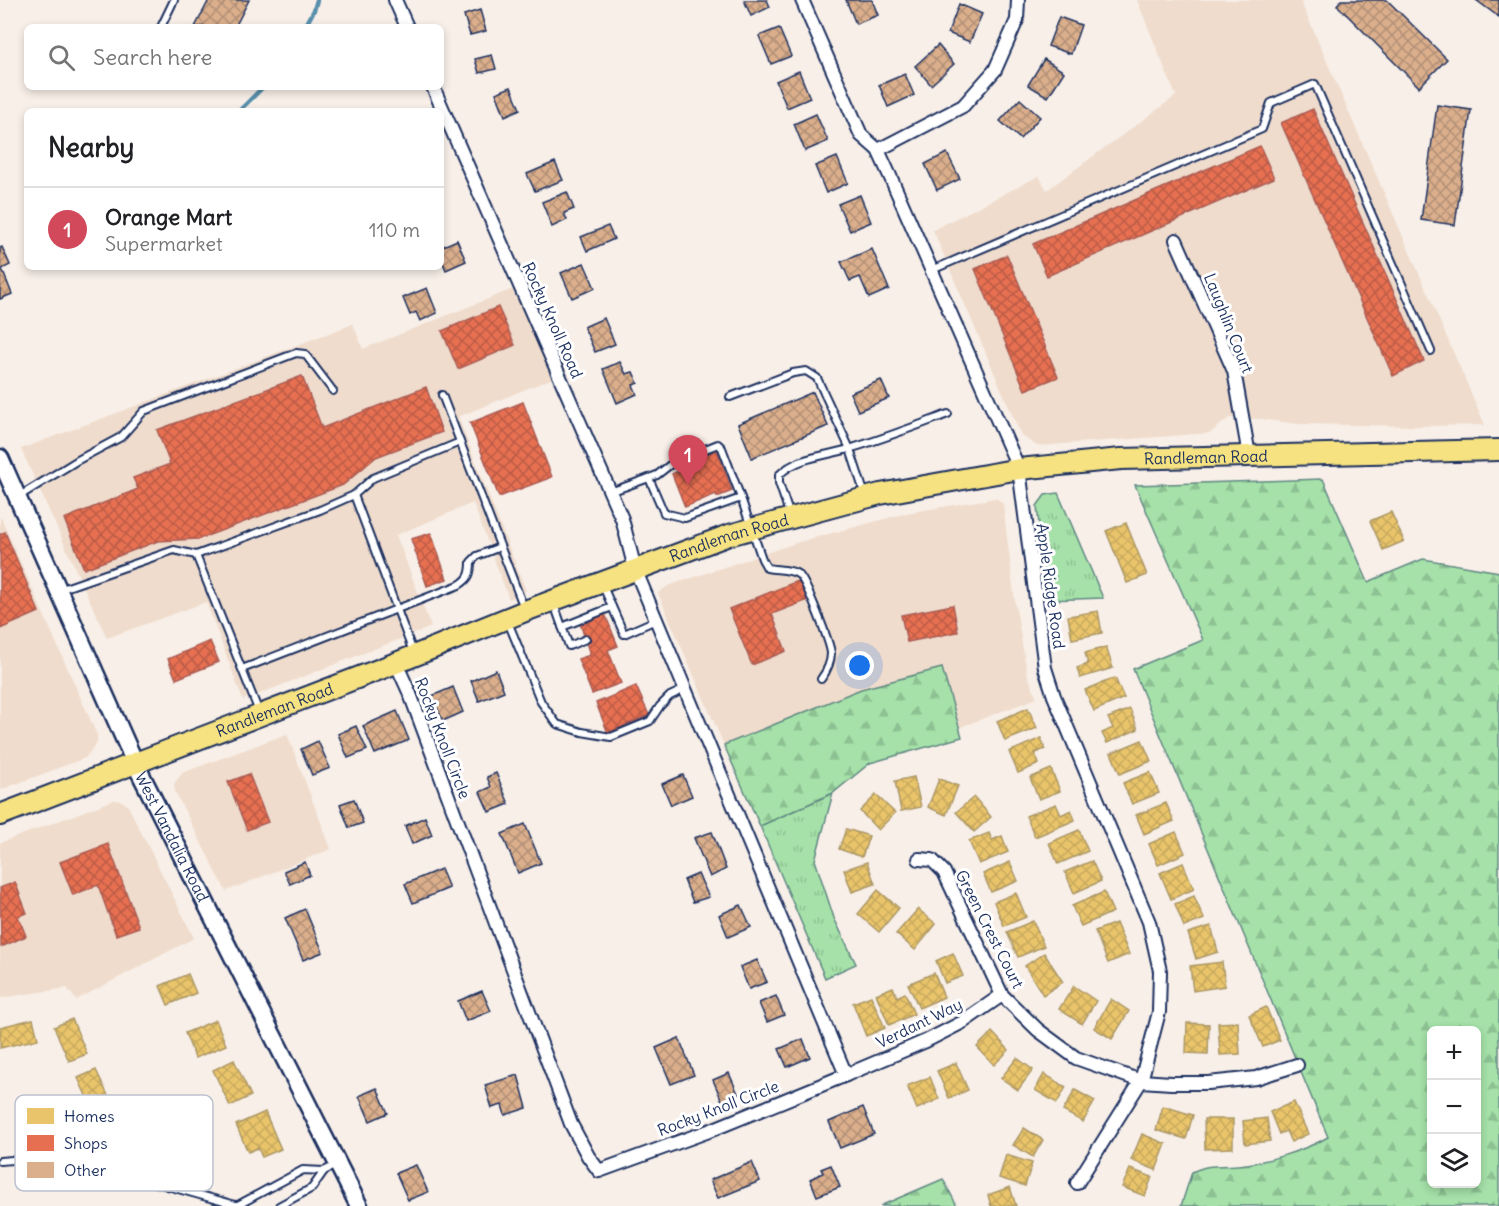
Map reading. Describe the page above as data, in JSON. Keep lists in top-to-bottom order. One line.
{"streets":{"main road":["Randleman Road","West Vandalia Road"],"street":["Rocky Knoll Road","Laughlin Court","Apple Ridge Road","Rocky Knoll Circle","Green Crest Court","Verdant Way"]},"crossings":[["Rocky Knoll Road","Randleman Road"],["Laughlin Court","Randleman Road"],["Randleman Road","Apple Ridge Road"],["Randleman Road","Rocky Knoll Circle"],["Randleman Road","West Vandalia Road"],["Apple Ridge Road","Green Crest Court"],["Rocky Knoll Circle","Verdant Way"],["Green Crest Court","Verdant Way"]],"legend":["Homes","Shops","Other"],"page":{"search":"Search here","heading":"Nearby","list":[{"mark":"1","name":"Orange Mart","note":"Supermarket","value":"110 m"}],"pins":"1","map_buttons":["+","−"]}}
